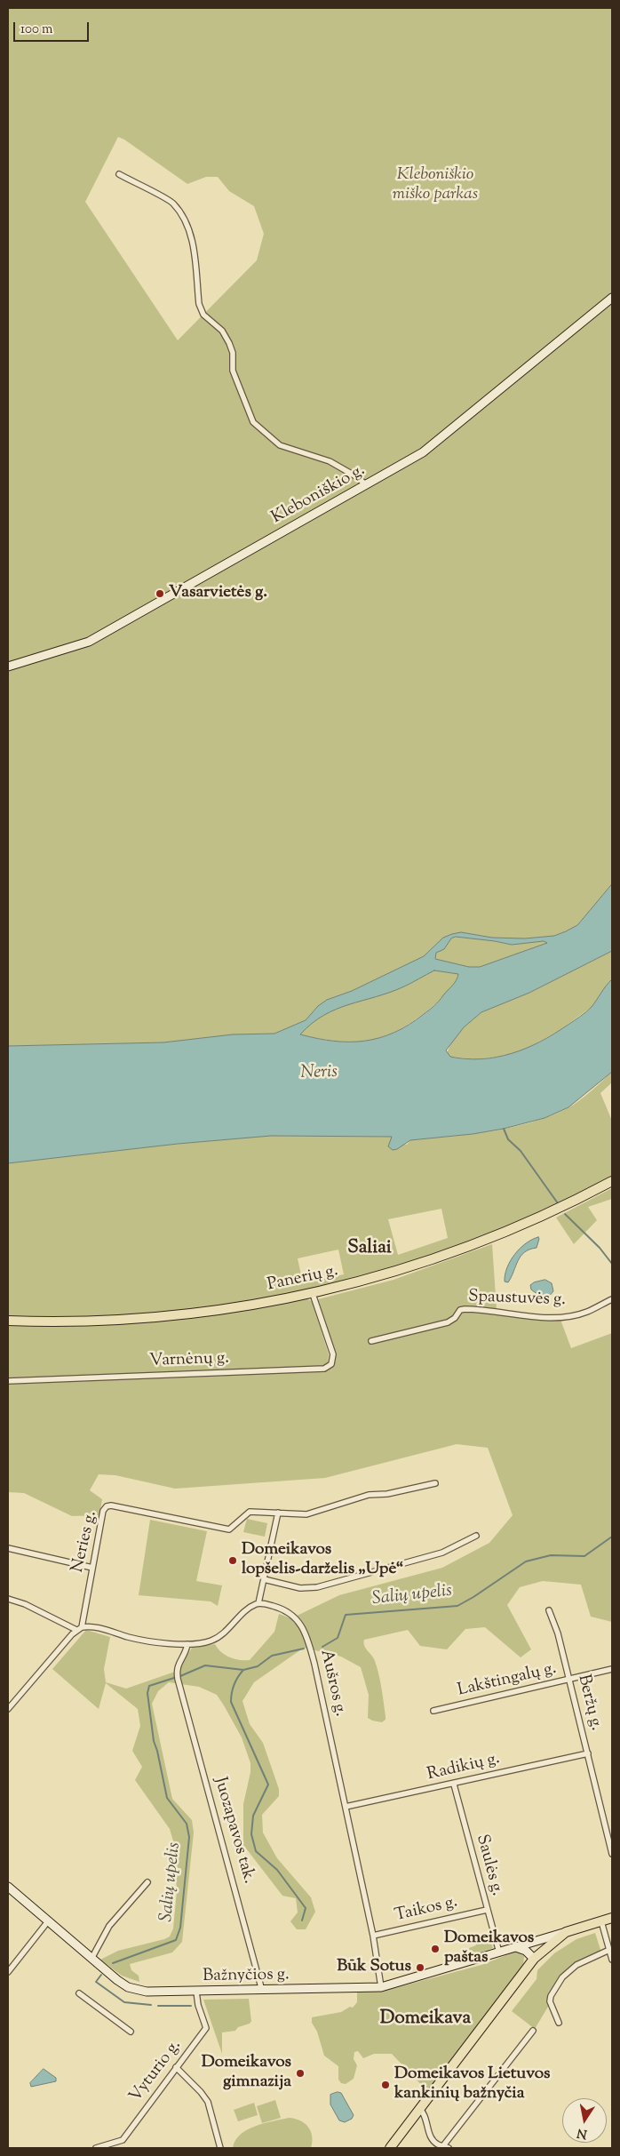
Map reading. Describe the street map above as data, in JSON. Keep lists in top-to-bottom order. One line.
{"streets":{"main road":["Panerių g."],"street":["Kleboniškio g.","Spaustuvės g.","Varnėnų g.","Neries g.","Lakštingalų g.","Aušros g.","Beržų g.","Radikių g.","Juozapavos tak.","Saulės g.","Taikos g.","Bažnyčios g.","Vyturio g."]},"crossings":[["Panerių g.","Varnėnų g."],["Lakštingalų g.","Beržų g."],["Aušros g.","Radikių g."],["Aušros g.","Taikos g."],["Aušros g.","Bažnyčios g."],["Beržų g.","Radikių g."],["Radikių g.","Saulės g."],["Juozapavos tak.","Bažnyčios g."],["Saulės g.","Taikos g."],["Saulės g.","Bažnyčios g."],["Bažnyčios g.","Vyturio g."]],"districts":["Saliai","Domeikava"],"water":["Neris","Salių upelis"],"parks":["Kleboniškio miško parkas"],"places":["Vasarvietės g.","Domeikavos lopšelis-darželis „Upė“","Domeikavos paštas","Būk Sotus","Domeikavos gimnazija","Domeikavos Lietuvos kankinių bažnyčia"],"scale_bar":"100 m","north":"bottom"}
